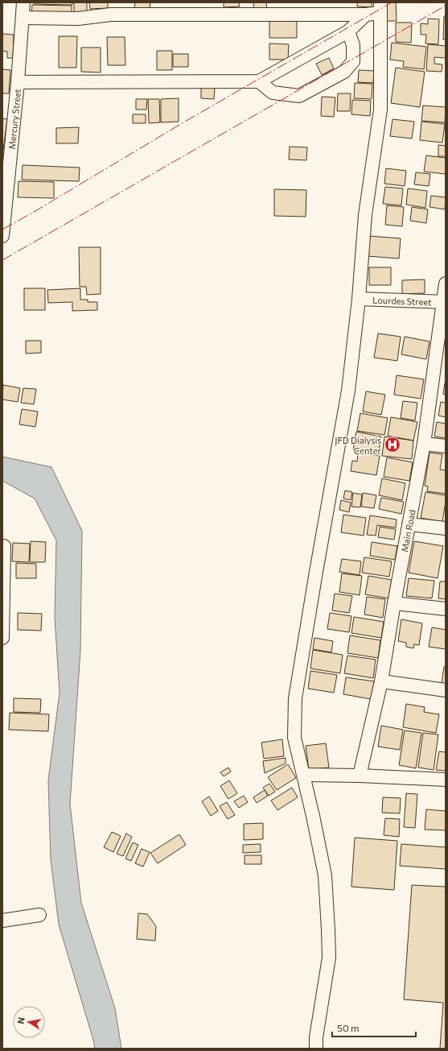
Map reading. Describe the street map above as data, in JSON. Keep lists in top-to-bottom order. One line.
{"streets":{"street":["Mercury Street","Lourdes Street","Main Road"]},"crossings":[["Lourdes Street","Main Road"]],"places":{"hospital":["JFD Dialysis Center"]},"scale_bar":"50 m","north":"left"}
